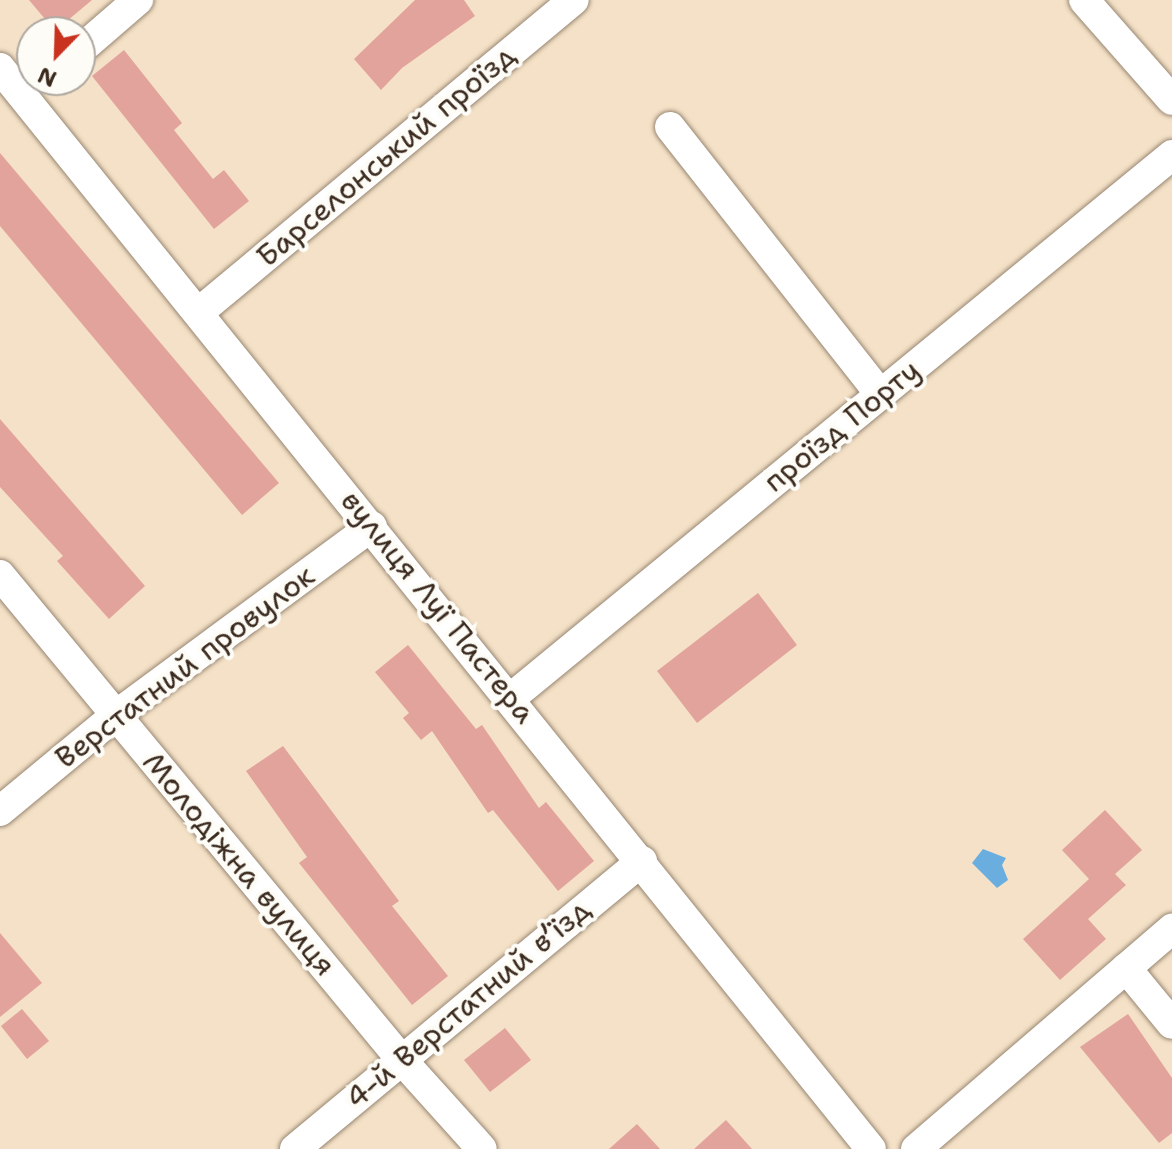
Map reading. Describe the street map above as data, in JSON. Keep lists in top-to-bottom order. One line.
{"streets":{"street":["Барселонський проїзд","проїзд Порту","вулиця Луї Пастера","Верстатний провулок","Молодіжна вулиця","4-й Верстатний в’їзд"]},"crossings":[["Барселонський проїзд","вулиця Луї Пастера"],["проїзд Порту","вулиця Луї Пастера"],["вулиця Луї Пастера","Верстатний провулок"],["вулиця Луї Пастера","4-й Верстатний в’їзд"],["Верстатний провулок","Молодіжна вулиця"],["Молодіжна вулиця","4-й Верстатний в’їзд"]],"north":"bottom left"}
